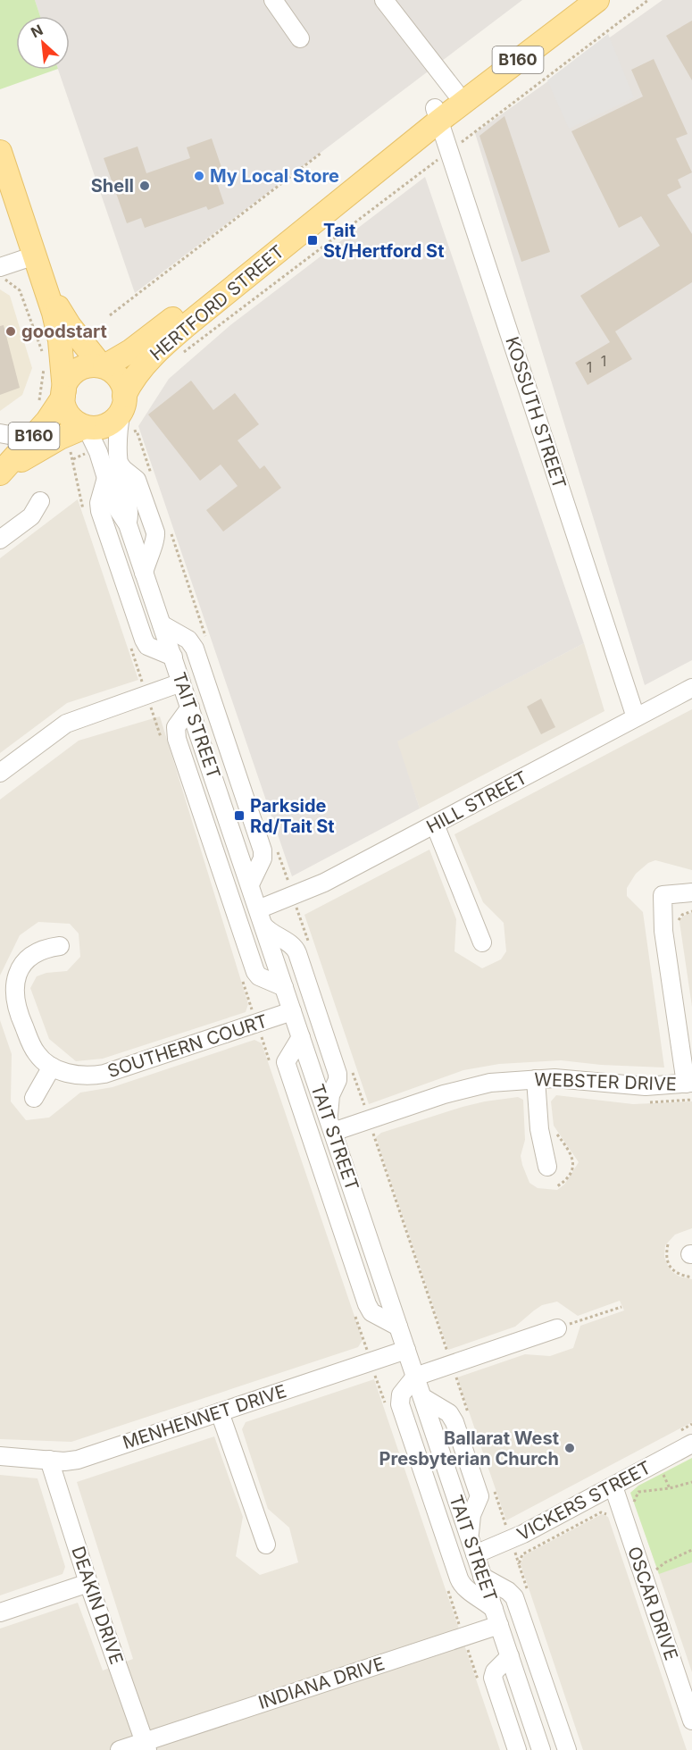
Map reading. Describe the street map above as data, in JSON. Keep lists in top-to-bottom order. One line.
{"streets":{"main road":["B160","HERTFORD STREET"],"street":["KOSSUTH STREET","TAIT STREET","HILL STREET","SOUTHERN COURT","WEBSTER DRIVE","MENHENNET DRIVE","VICKERS STREET","OSCAR DRIVE","DEAKIN DRIVE","INDIANA DRIVE"]},"crossings":[["B160","HERTFORD STREET"],["B160","TAIT STREET"],["HERTFORD STREET","KOSSUTH STREET"],["HERTFORD STREET","TAIT STREET"],["KOSSUTH STREET","HILL STREET"],["TAIT STREET","HILL STREET"],["TAIT STREET","SOUTHERN COURT"],["TAIT STREET","WEBSTER DRIVE"],["TAIT STREET","MENHENNET DRIVE"],["TAIT STREET","VICKERS STREET"],["TAIT STREET","INDIANA DRIVE"],["MENHENNET DRIVE","DEAKIN DRIVE"],["VICKERS STREET","OSCAR DRIVE"],["DEAKIN DRIVE","INDIANA DRIVE"]],"places":{"other":["My Local Store","Shell","goodstart","Ballarat West Presbyterian Church"],"transit":["Tait St/Hertford St","Parkside Rd/Tait St"]},"house_numbers":["1","1"],"north":"top left"}
